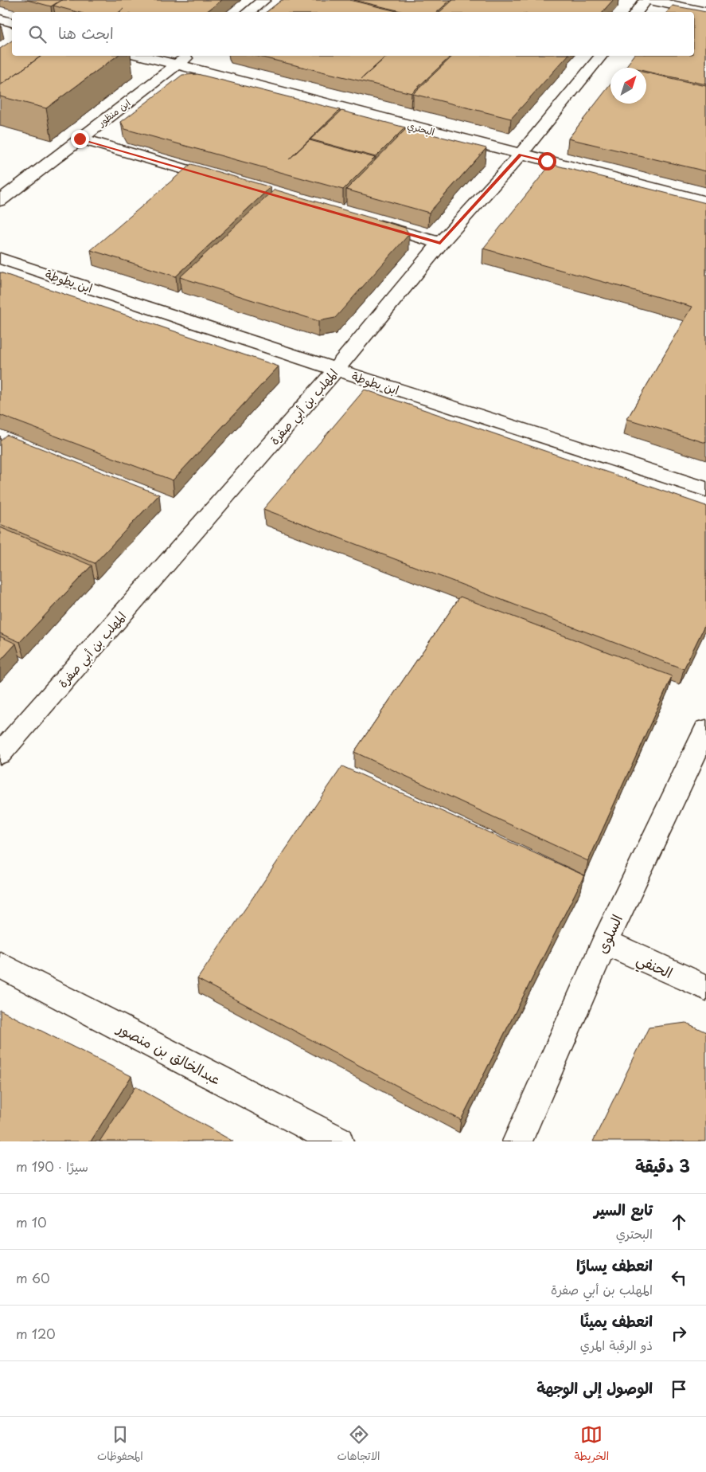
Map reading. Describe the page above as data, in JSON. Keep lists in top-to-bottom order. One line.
{"streets":{"street":["ابن منظور","البحتري","ابن بطوطة","المهلب بن أبي صفرة","السلوى","الحنفي","عبدالخالق بن منصور"]},"crossings":[["ابن منظور","البحتري"],["البحتري","المهلب بن أبي صفرة"],["ابن بطوطة","المهلب بن أبي صفرة"],["السلوى","الحنفي"]],"north":"top right","page":{"search":"ابحث هنا","heading":["3 دقيقة","سيرًا · 190 m"],"list":[["تابع السير","البحتري","10 m"],["انعطف يسارًا","المهلب بن أبي صفرة","60 m"],["انعطف يمينًا","ذو الرقبة المري","120 m"],"الوصول إلى الوجهة"],"nav":["الخريطة","الاتجاهات","المحفوظات"]}}
